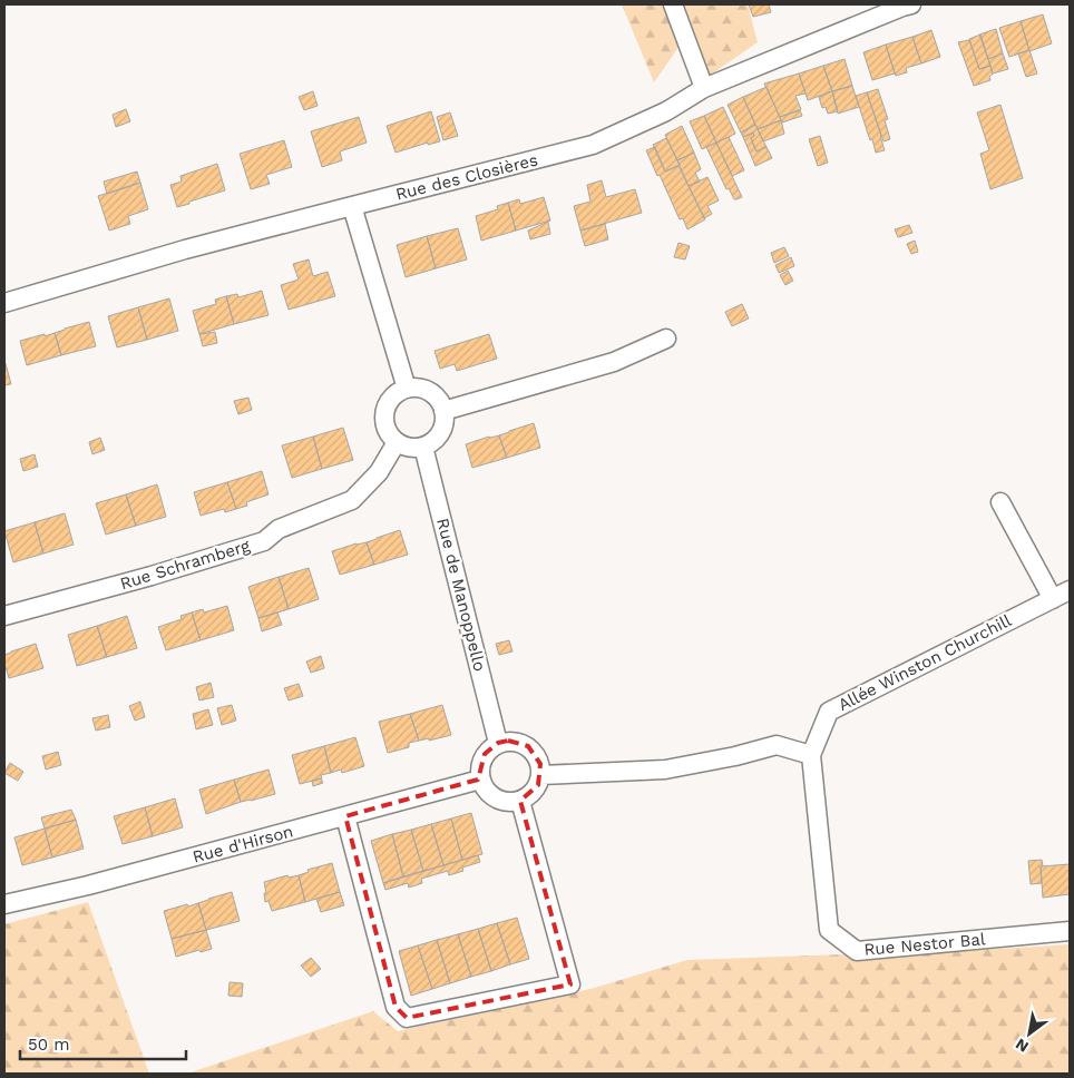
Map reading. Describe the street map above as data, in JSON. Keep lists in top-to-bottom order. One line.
{"streets":{"street":["Rue des Closières","Rue Schramberg","Rue de Manoppello","Allée Winston Churchill","Rue d'Hirson","Rue Nestor Bal"]},"crossings":[["Rue Schramberg","Rue de Manoppello"],["Rue de Manoppello","Rue d'Hirson"],["Allée Winston Churchill","Rue Nestor Bal"]],"scale_bar":"50 m","north":"bottom left"}
